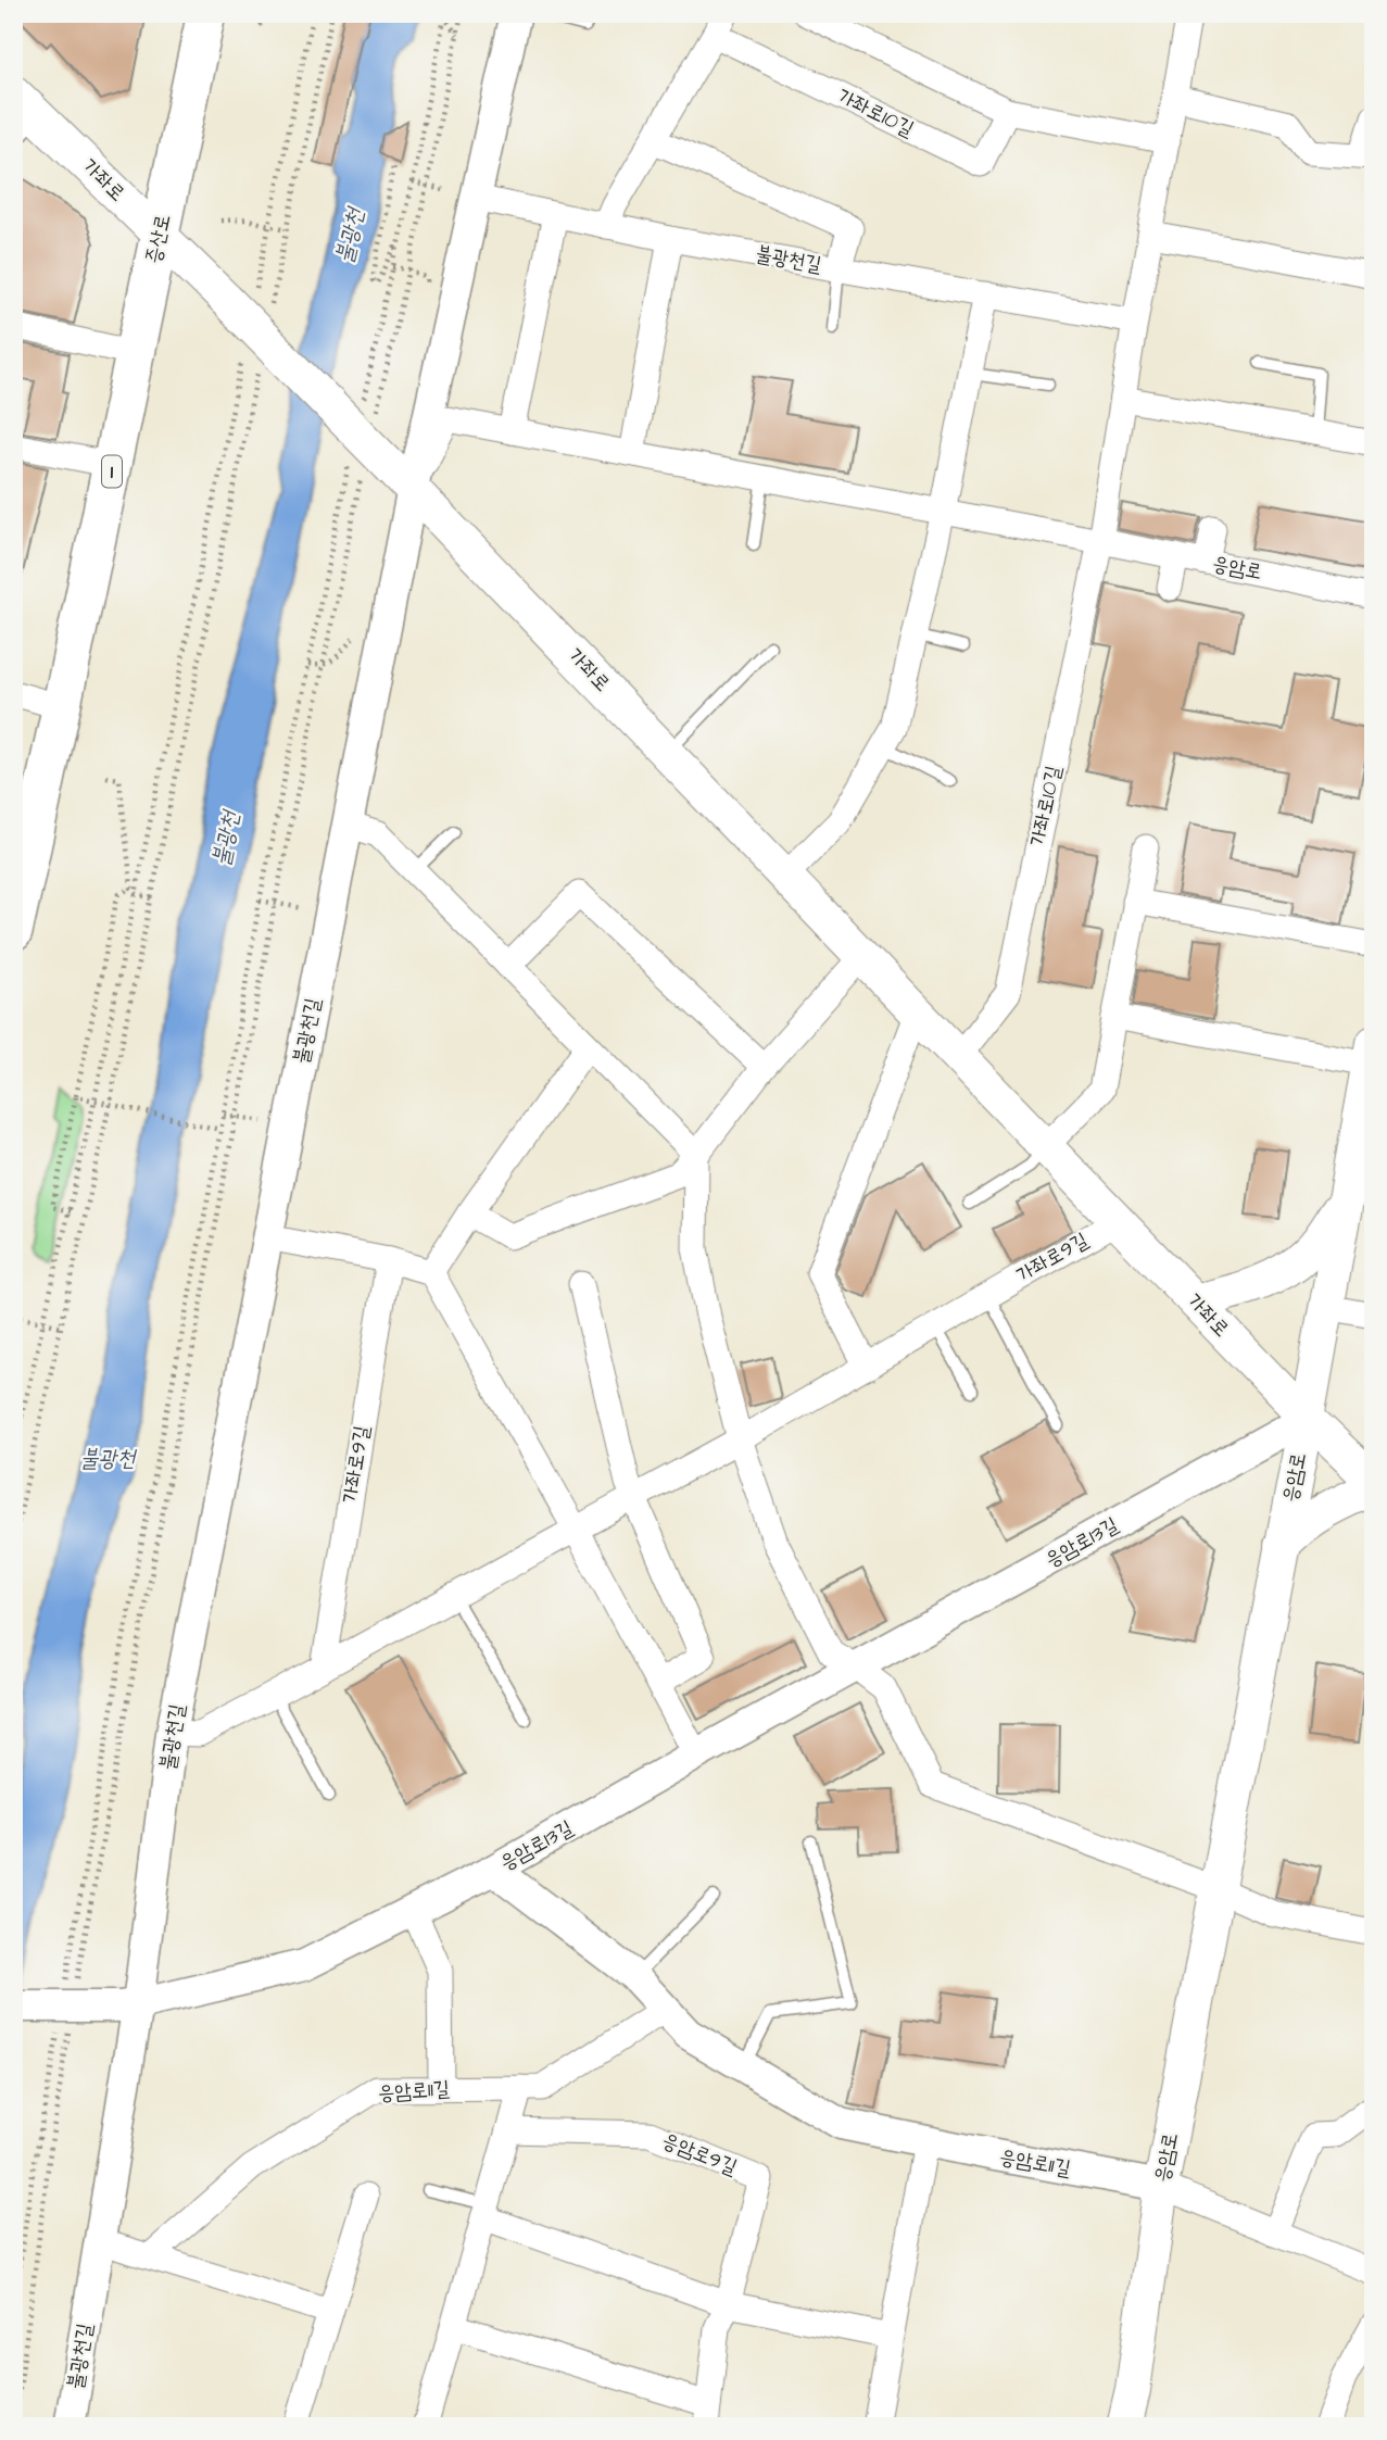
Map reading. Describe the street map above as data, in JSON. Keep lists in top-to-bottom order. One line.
{"streets":{"main road":["가좌로","증산로","1","응암로"],"street":["가좌로10길","불광천길","가좌로9길","응암로13길","응암로11길","응암로9길"]},"crossings":[["가좌로10길","가좌로"],["가좌로10길","응암로"],["가좌로","증산로"],["가좌로","불광천길"],["가좌로","응암로"],["가좌로","가좌로9길"],["가좌로","응암로13길"],["불광천길","가좌로9길"],["불광천길","응암로13길"],["응암로","응암로13길"],["응암로","응암로11길"],["응암로13길","응암로11길"]],"water":["불광천"]}
